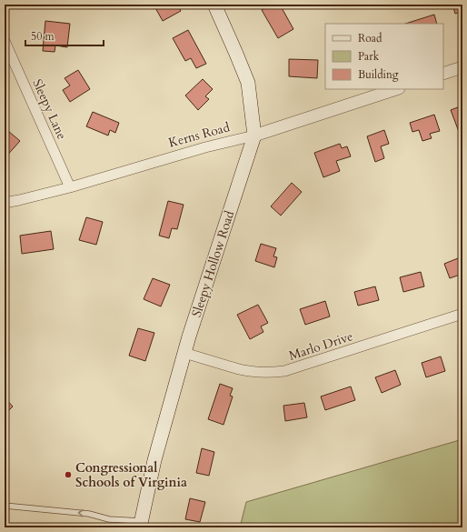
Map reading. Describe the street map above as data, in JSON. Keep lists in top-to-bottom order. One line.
{"streets":{"main road":["Sleepy Hollow Road"],"street":["Sleepy Lane","Kerns Road","Marlo Drive"]},"crossings":[["Sleepy Lane","Kerns Road"],["Kerns Road","Sleepy Hollow Road"],["Sleepy Hollow Road","Marlo Drive"]],"places":["Congressional Schools of Virginia"],"legend":["Road","Park","Building"],"scale_bar":"50 m"}
